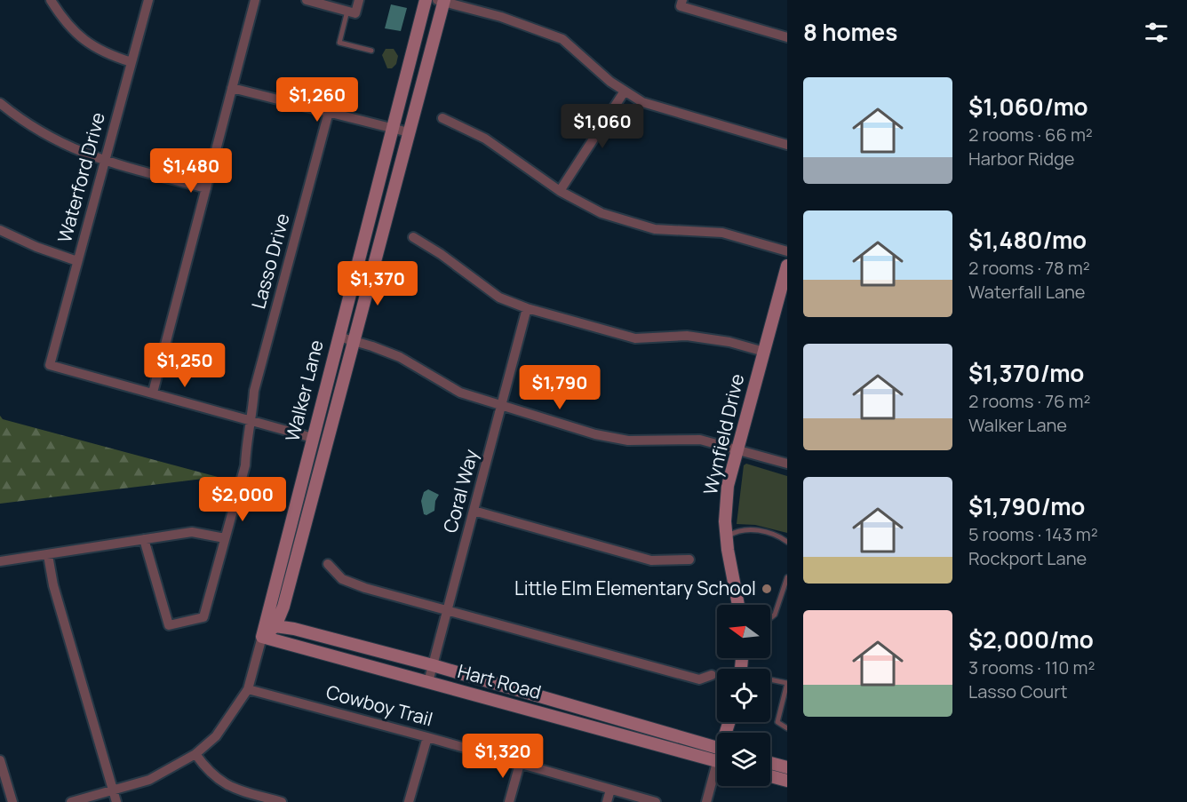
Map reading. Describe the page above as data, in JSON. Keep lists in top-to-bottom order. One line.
{"streets":{"street":["Waterford Drive","Lasso Drive","Walker Lane","Wynfield Drive","Coral Way","Hart Road","Cowboy Trail"]},"crossings":[["Walker Lane","Hart Road"],["Coral Way","Hart Road"]],"places":["Little Elm Elementary School"],"north":"left","page":{"heading":"8 homes","list":[{"name":"$1,060/mo","note":"2 rooms · 66 m² · Harbor Ridge"},{"name":"$1,480/mo","note":"2 rooms · 78 m² · Waterfall Lane"},{"name":"$1,370/mo","note":"2 rooms · 76 m² · Walker Lane"},{"name":"$1,790/mo","note":"5 rooms · 143 m² · Rockport Lane"},{"name":"$2,000/mo","note":"3 rooms · 110 m² · Lasso Court"}],"price":["$1,260","$1,060","$1,480","$1,370","$1,250","$1,790","$2,000","$1,320"]}}
